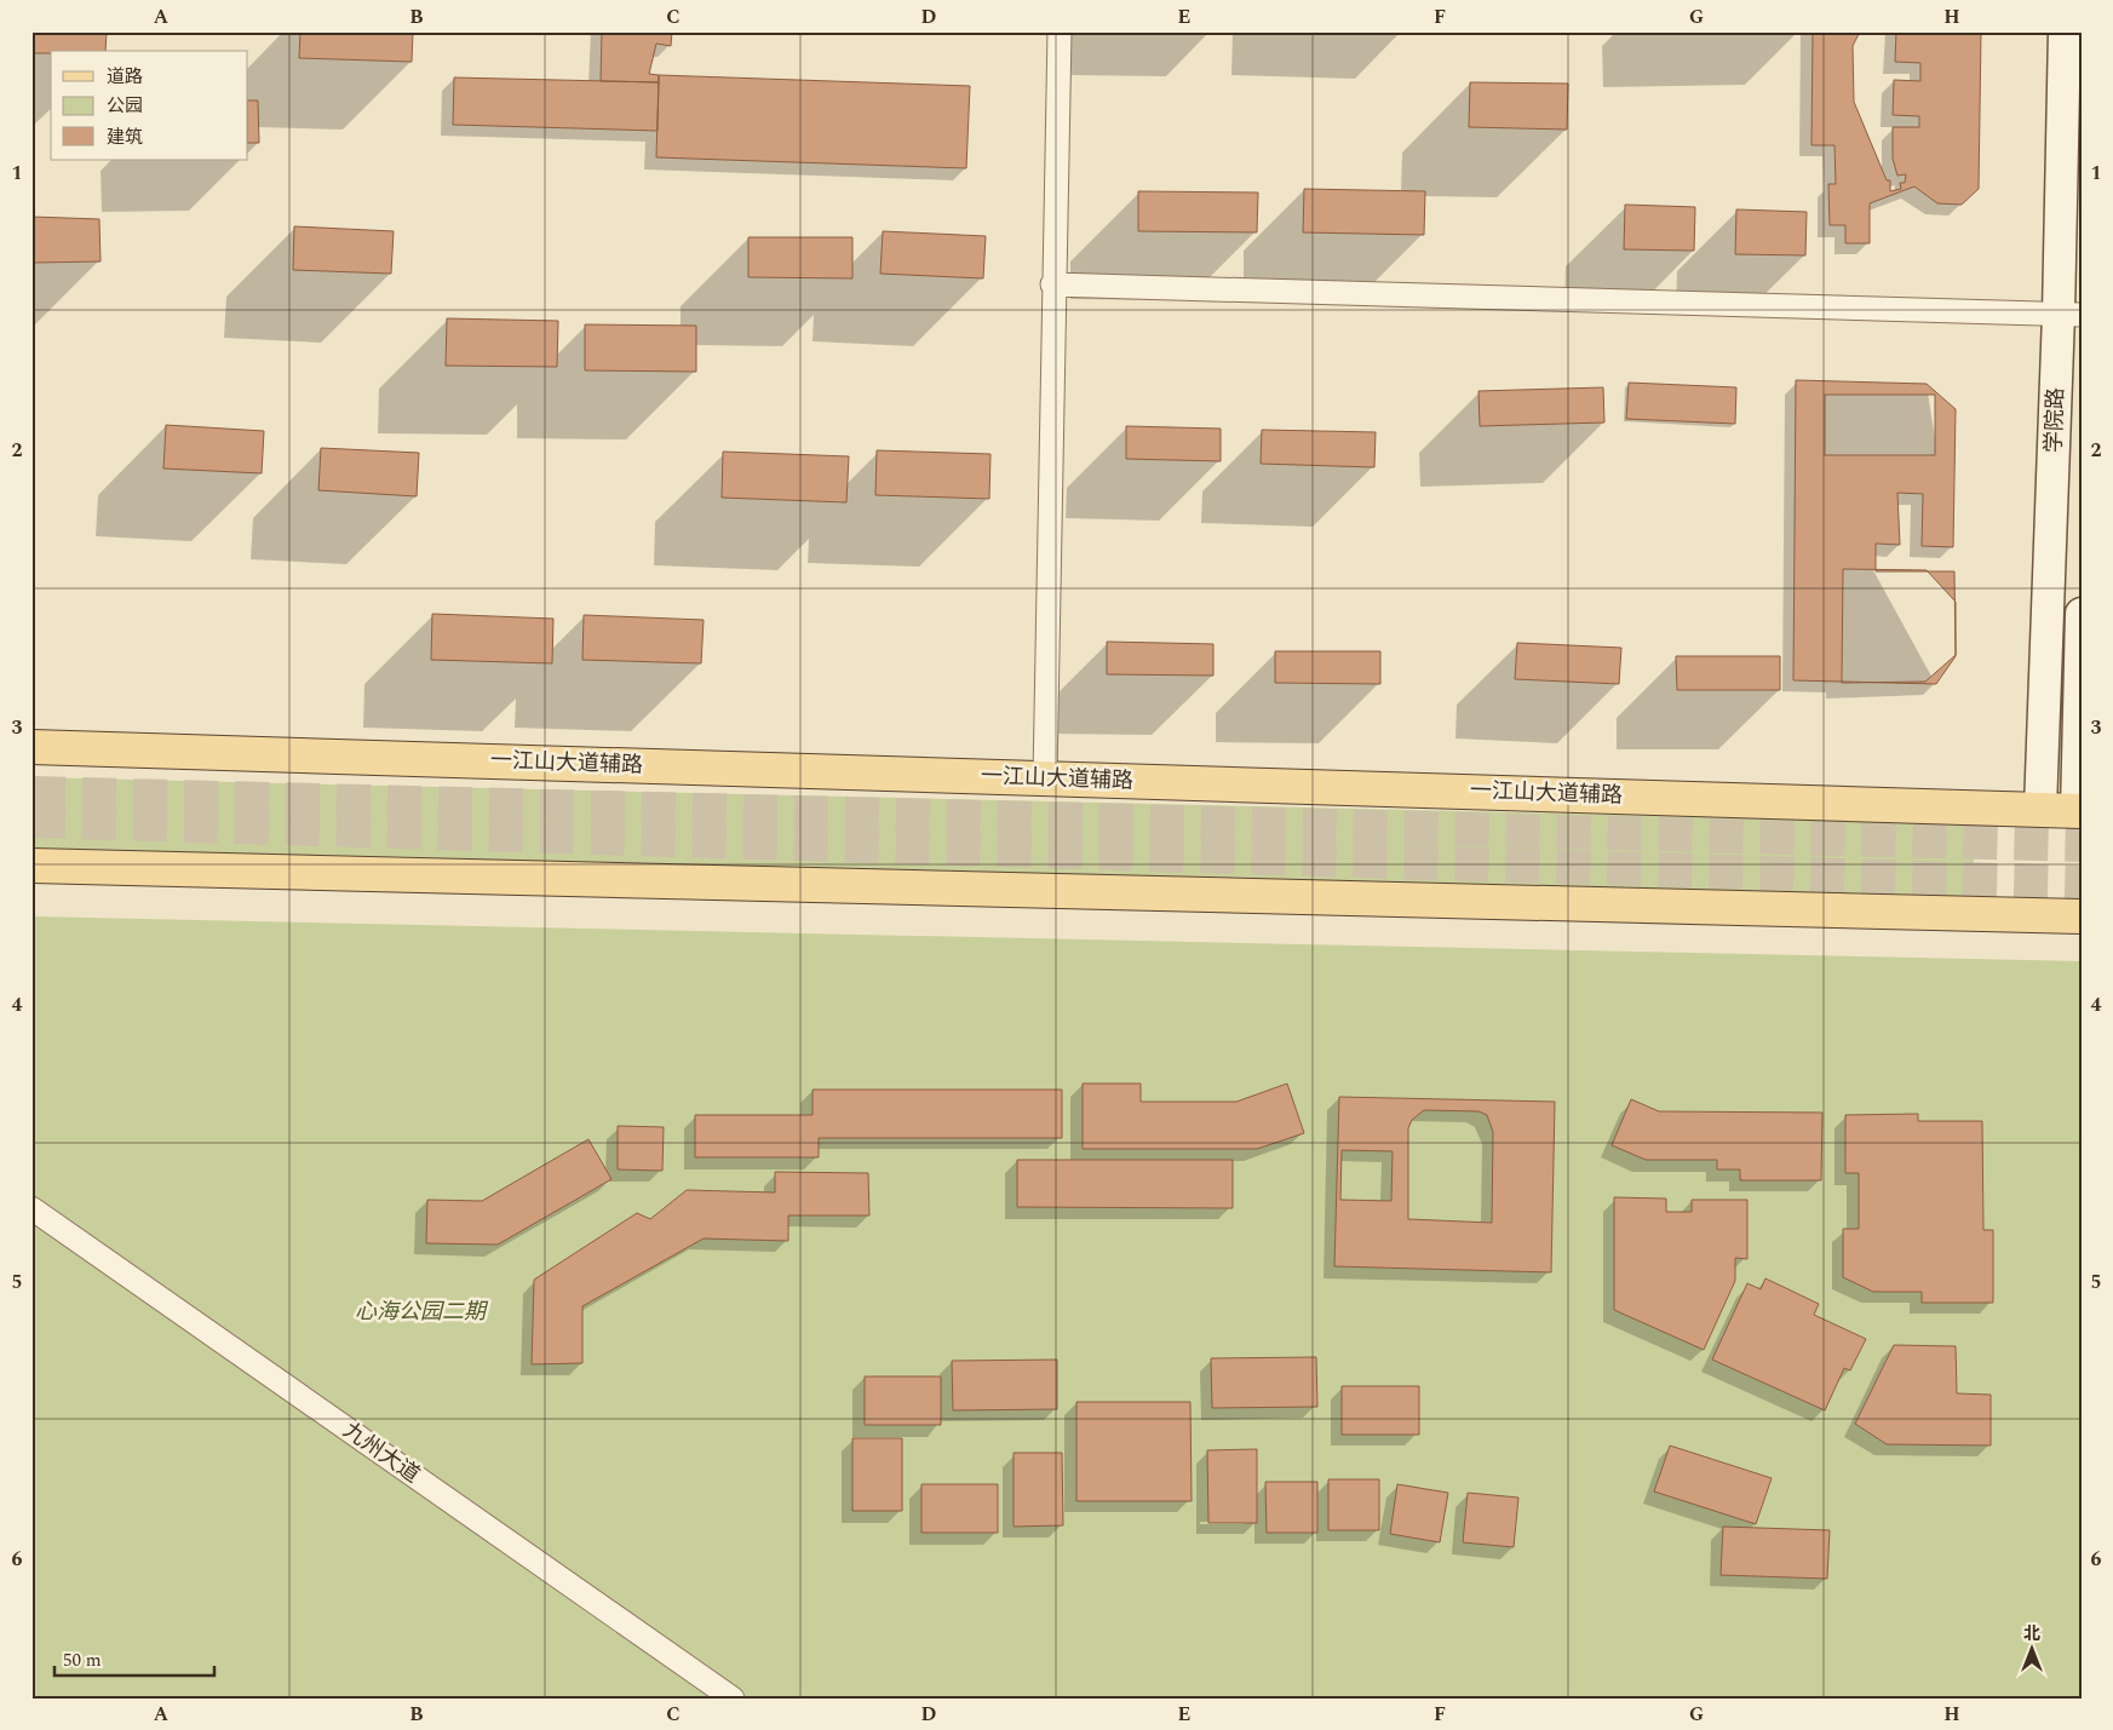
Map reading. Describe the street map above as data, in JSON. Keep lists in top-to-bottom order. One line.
{"streets":{"main road":["学院路","一江山大道辅路"],"street":["九州大道"]},"crossings":[["学院路","一江山大道辅路"]],"parks":["心海公园二期"],"legend":["道路","公园","建筑"],"scale_bar":"50 m","north":"top","grid":{"columns":["A","B","C","D","E","F","G","H"],"rows":["1","2","3","4","5","6"]}}
